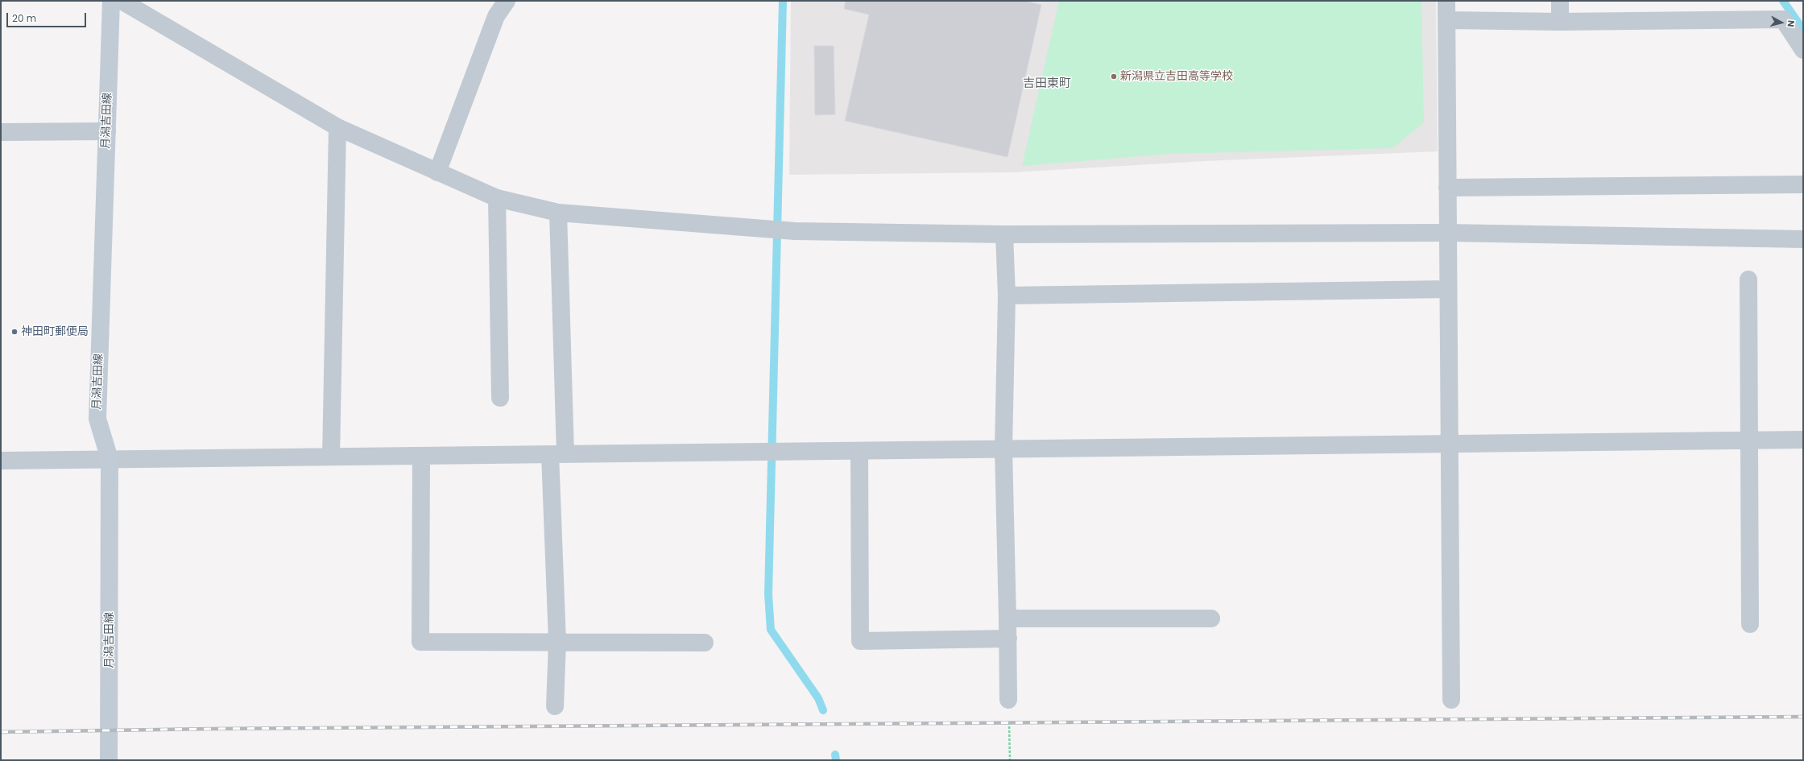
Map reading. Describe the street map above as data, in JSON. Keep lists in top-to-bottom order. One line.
{"streets":{"main road":["月潟吉田線"]},"districts":["吉田東町"],"places":["新潟県立吉田高等学校","神田町郵便局"],"scale_bar":"20 m","north":"right"}
